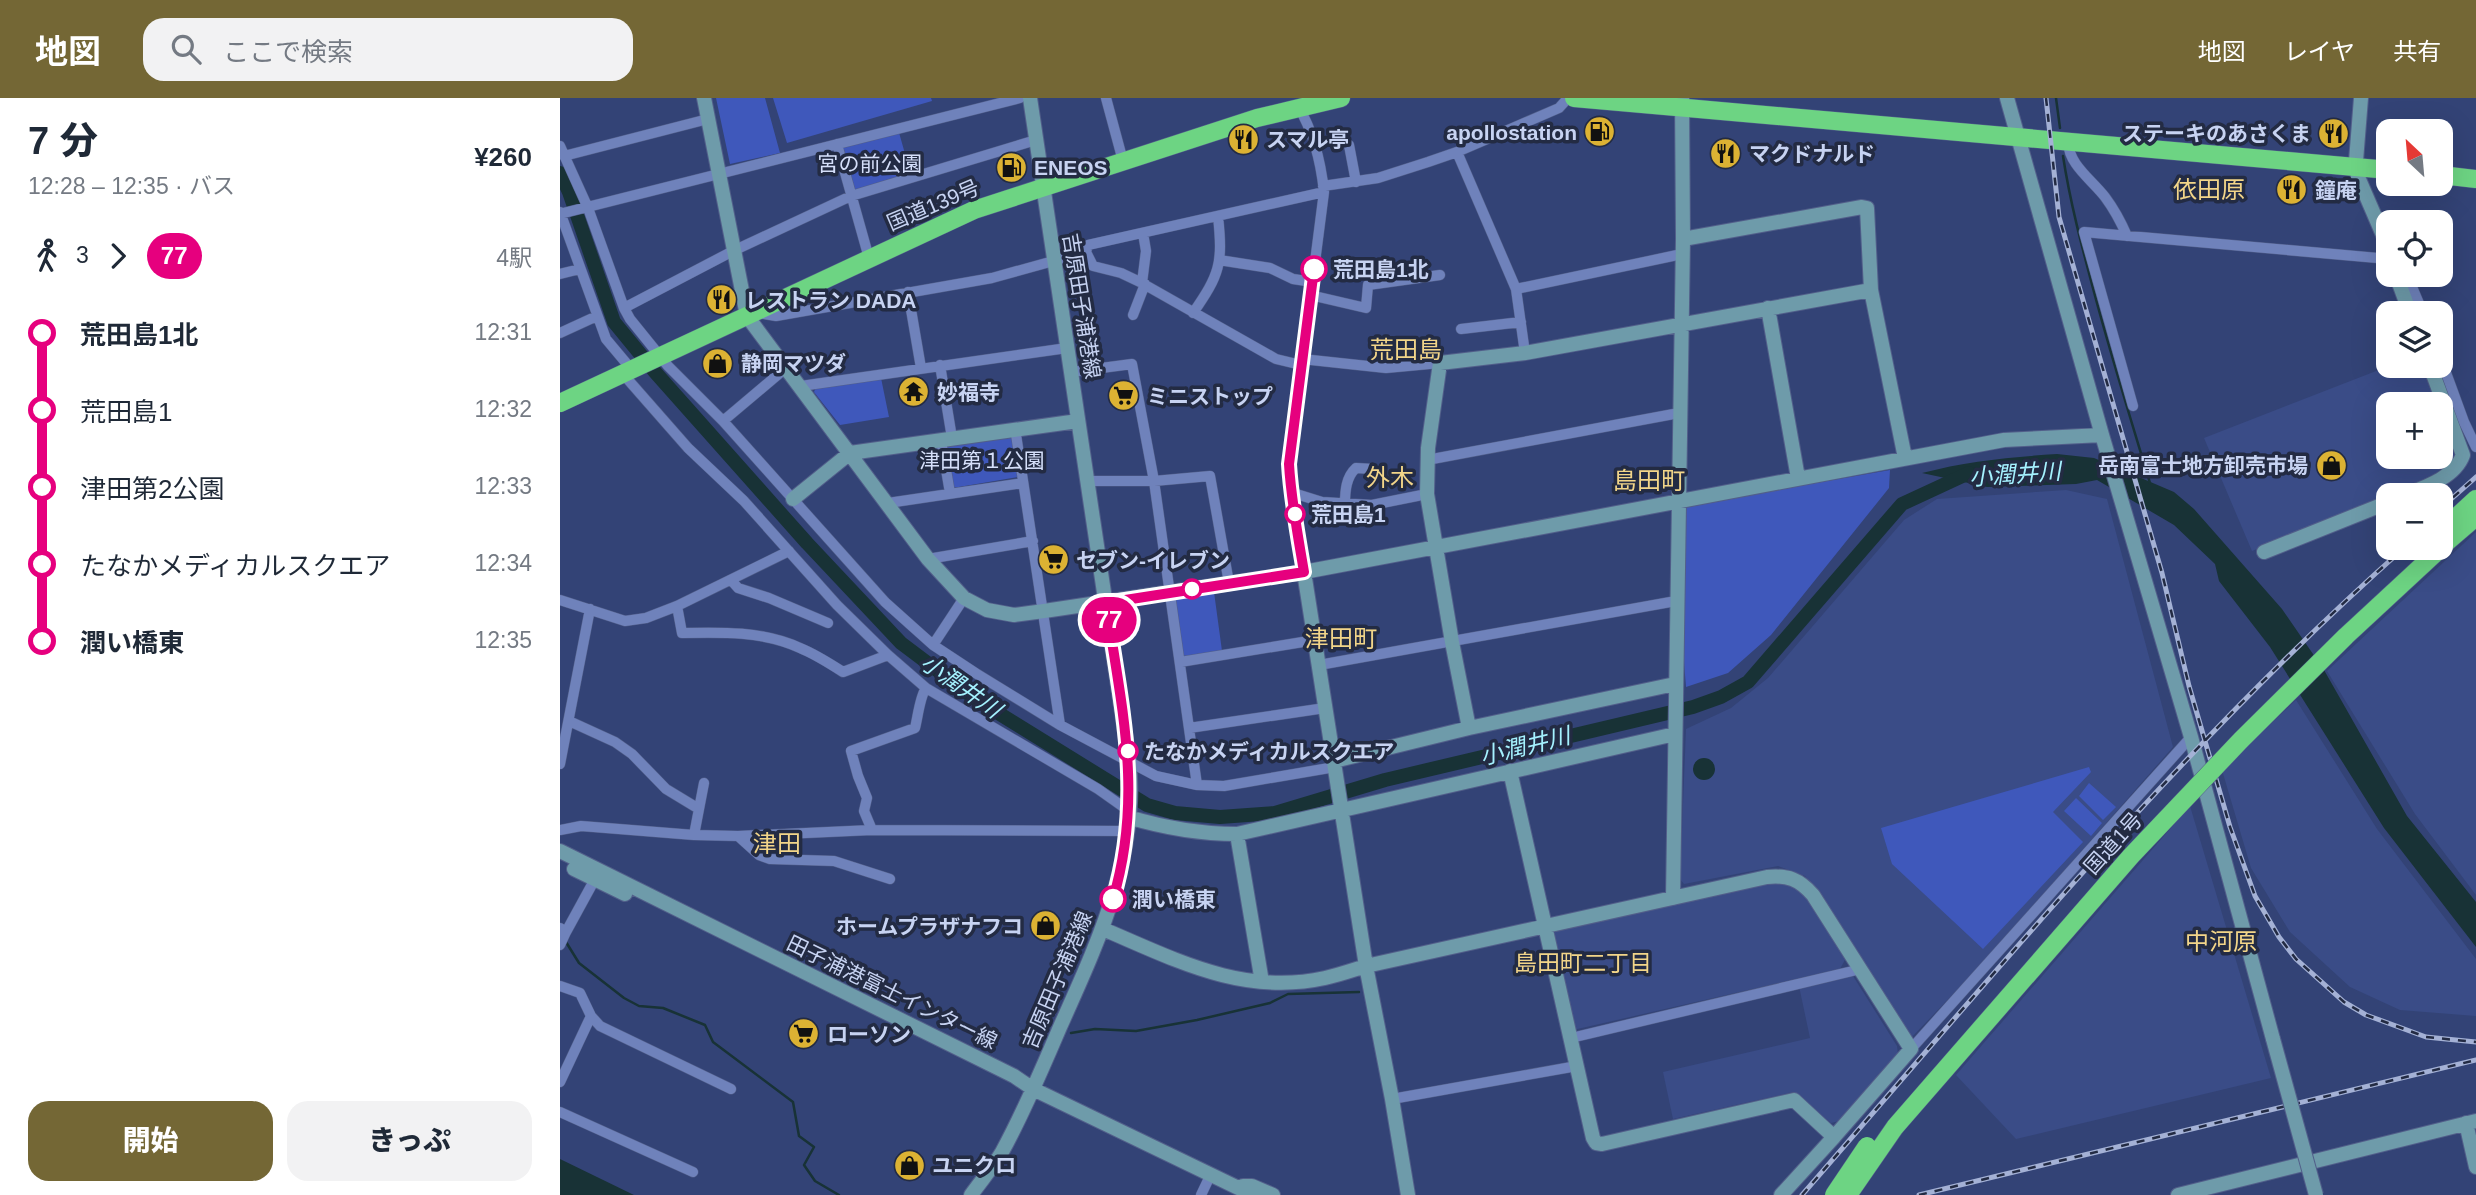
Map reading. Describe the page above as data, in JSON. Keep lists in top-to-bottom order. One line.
{"streets":{"highway":["国道139号","国道1号"],"street":["吉原田子浦港線","田子浦港富士インター線"]},"crossings":[["国道139号","吉原田子浦港線"],["吉原田子浦港線","田子浦港富士インター線"]],"districts":["依田原","荒田島","外木","島田町","津田町","津田","中河原","島田町二丁目"],"water":["小潤井川"],"parks":["宮の前公園","津田第１公園"],"places":{"fuel station":["apollostation","ENEOS"],"restaurant":["ステーキのあさくま","スマル亭","マクドナルド","鐘庵","レストラン DADA"],"other":["荒田島1北","荒田島1","たなかメディカルスクエア","潤い橋東"],"shop":["静岡マツダ","岳南富士地方卸売市場","ホームプラザナフコ","ユニクロ"],"temple":["妙福寺"],"supermarket":["ミニストップ","セブン-イレブン","ローソン"]},"lines":["bus line 77"],"north":"top left","page":{"header":"地図","search":"ここで検索","nav":["地図","レイヤ","共有"],"heading":["7 分","12:28 – 12:35 · バス","¥260"],"on_map":"77","map_buttons":["+","−"],"legs":["3","77","4駅"],"list":[{"name":"荒田島1北","value":"12:31"},{"name":"荒田島1","value":"12:32"},{"name":"津田第2公園","value":"12:33"},{"name":"たなかメディカルスクエア","value":"12:34"},{"name":"潤い橋東","value":"12:35"}],"buttons":["開始","きっぷ"]}}
